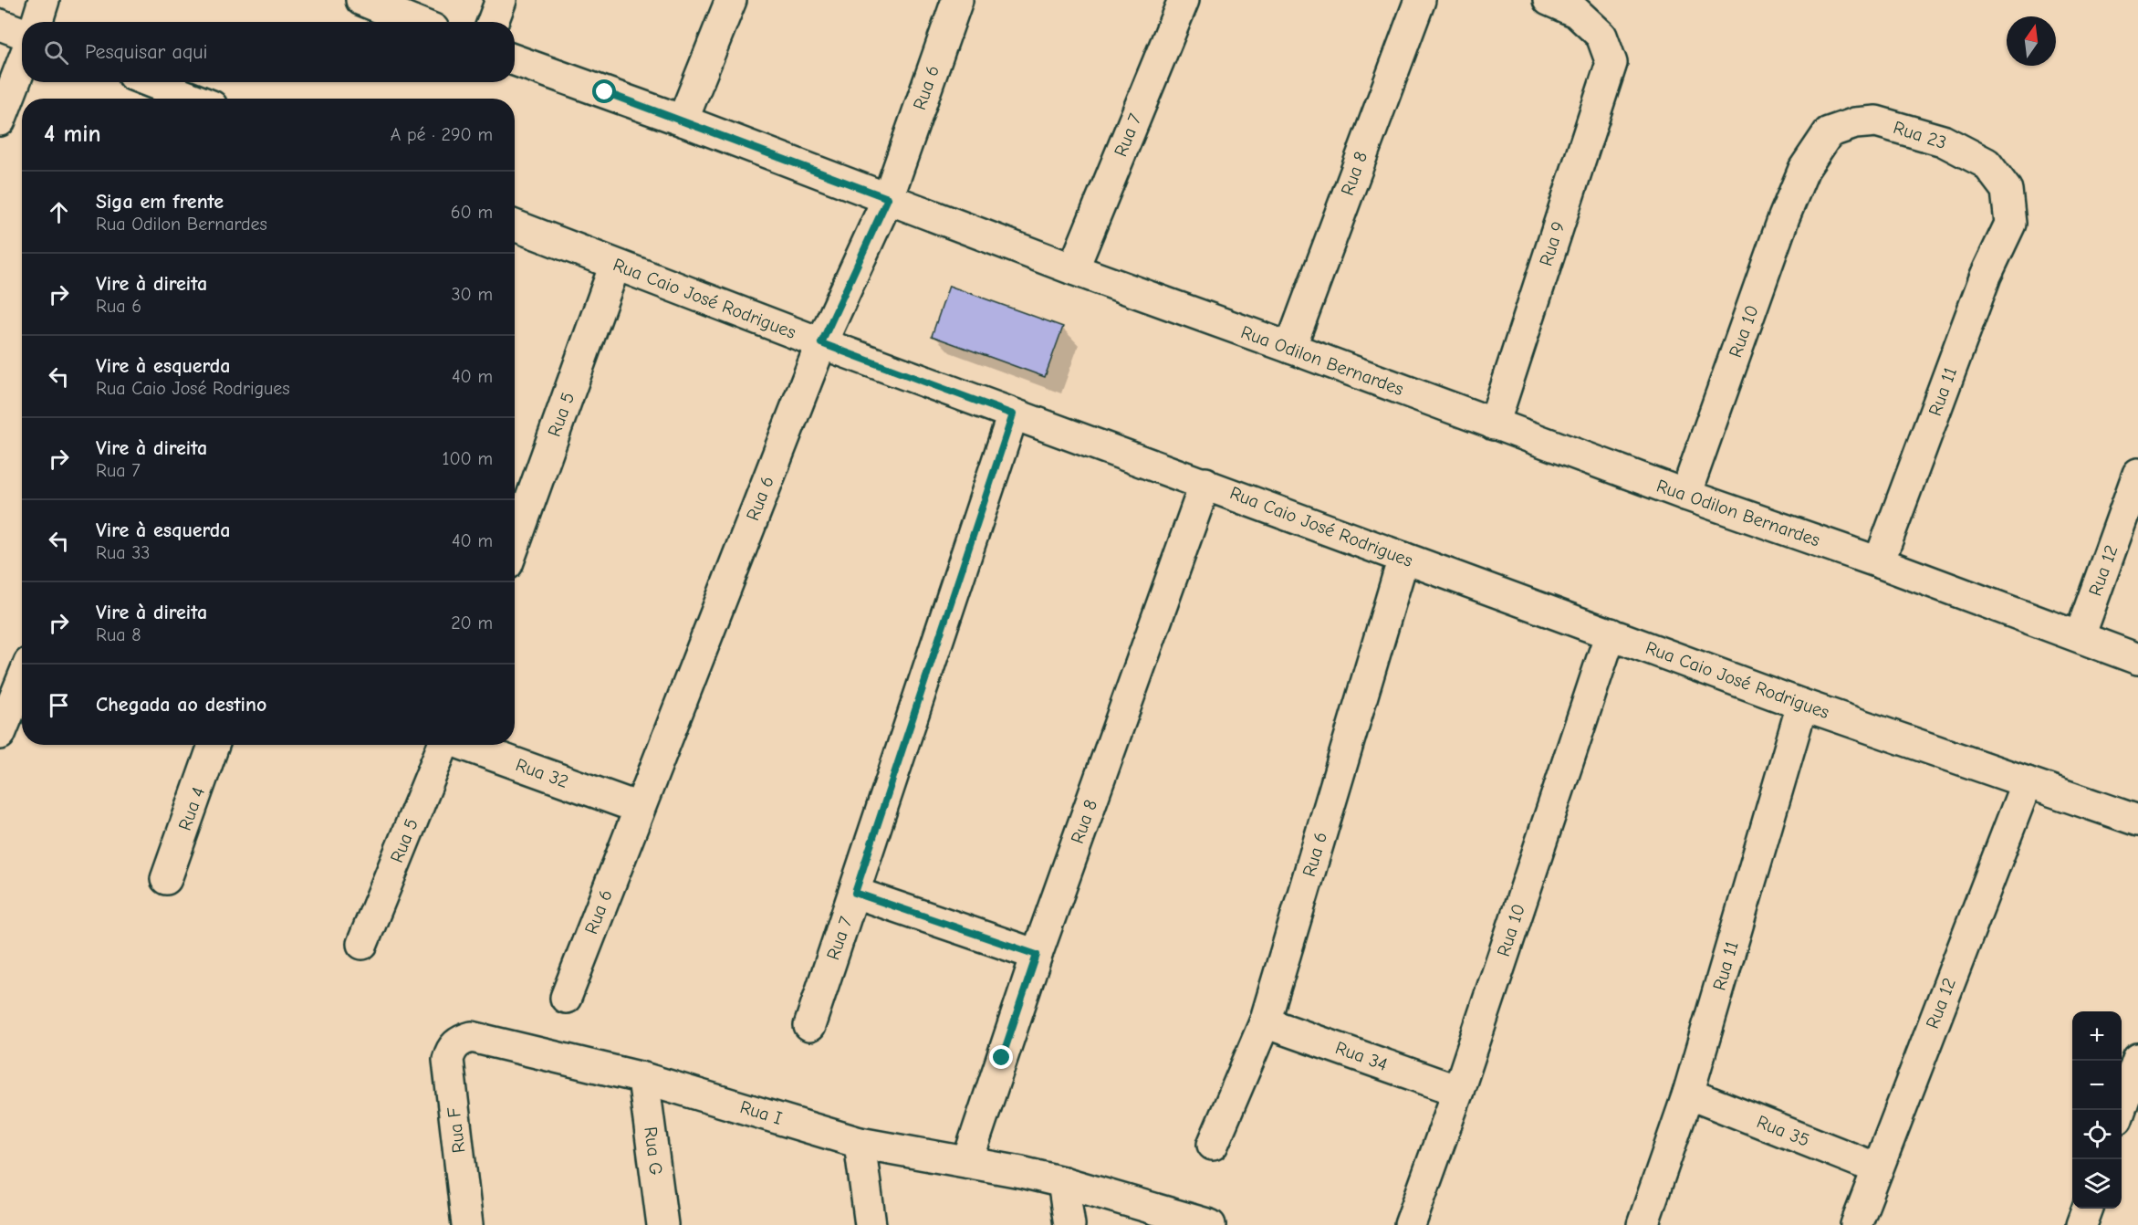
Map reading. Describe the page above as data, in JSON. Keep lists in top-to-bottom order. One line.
{"streets":{"street":["Rua 6","Rua 7","Rua 23","Rua 8","Rua 9","Rua Caio José Rodrigues","Rua 10","Rua Odilon Bernardes","Rua 11","Rua 5","Rua 12","Rua 32","Rua 4","Rua 34","Rua I","Rua F","Rua 35","Rua G"]},"crossings":[["Rua 6","Rua Caio José Rodrigues"],["Rua 6","Rua Odilon Bernardes"],["Rua 6","Rua 32"],["Rua 6","Rua 34"],["Rua 7","Rua Caio José Rodrigues"],["Rua 7","Rua Odilon Bernardes"],["Rua 23","Rua 10"],["Rua 23","Rua 11"],["Rua 8","Rua Caio José Rodrigues"],["Rua 8","Rua Odilon Bernardes"],["Rua 8","Rua I"],["Rua 9","Rua Odilon Bernardes"],["Rua Caio José Rodrigues","Rua 10"],["Rua Caio José Rodrigues","Rua 11"],["Rua Caio José Rodrigues","Rua 5"],["Rua Caio José Rodrigues","Rua 12"],["Rua 10","Rua Odilon Bernardes"],["Rua 10","Rua 34"],["Rua Odilon Bernardes","Rua 11"],["Rua Odilon Bernardes","Rua 12"],["Rua 11","Rua 35"],["Rua 12","Rua 35"],["Rua I","Rua F"],["Rua I","Rua G"]],"north":"top","page":{"search":"Pesquisar aqui","heading":["4 min","A pé · 290 m"],"list":[["Siga em frente","Rua Odilon Bernardes","60 m"],["Vire à direita","Rua 6","30 m"],["Vire à esquerda","Rua Caio José Rodrigues","40 m"],["Vire à direita","Rua 7","100 m"],["Vire à esquerda","Rua 33","40 m"],["Vire à direita","Rua 8","20 m"],"Chegada ao destino"],"map_buttons":["+","−"]}}
